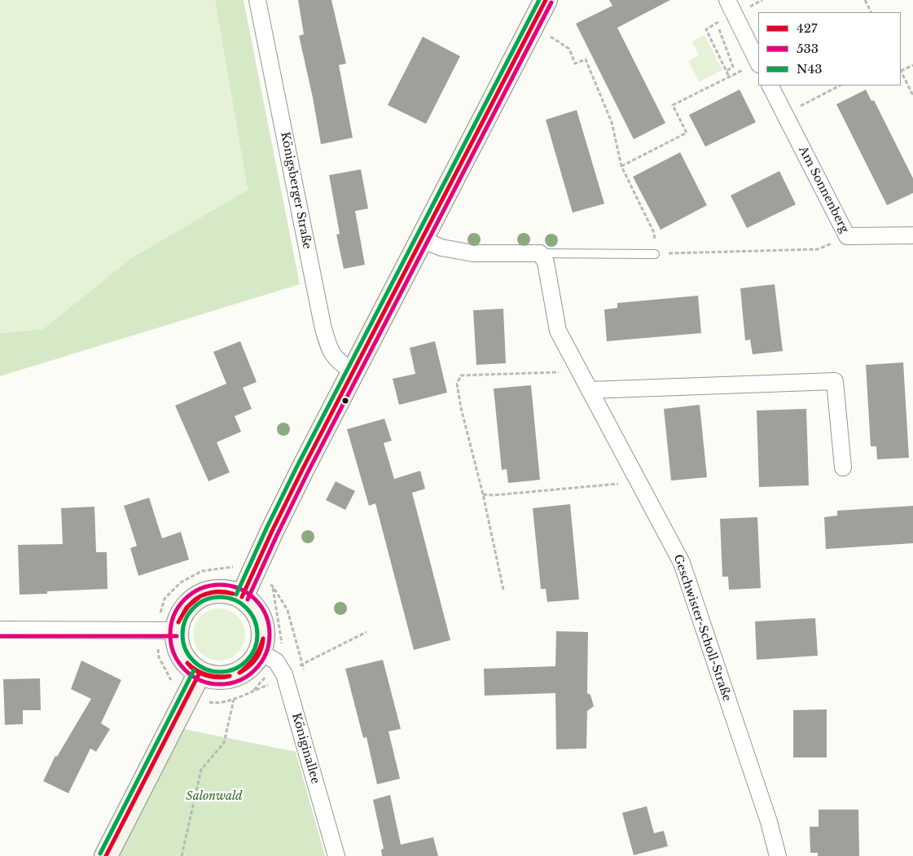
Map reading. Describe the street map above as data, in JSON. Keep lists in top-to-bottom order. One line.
{"streets":{"street":["Am Sonnenberg","Königsberger Straße","Geschwister-Scholl-Straße","Königinallee"]},"parks":["Salonwald"],"lines":["transit line 427","transit line N43","transit line 533"],"legend":["427","533","N43"]}
